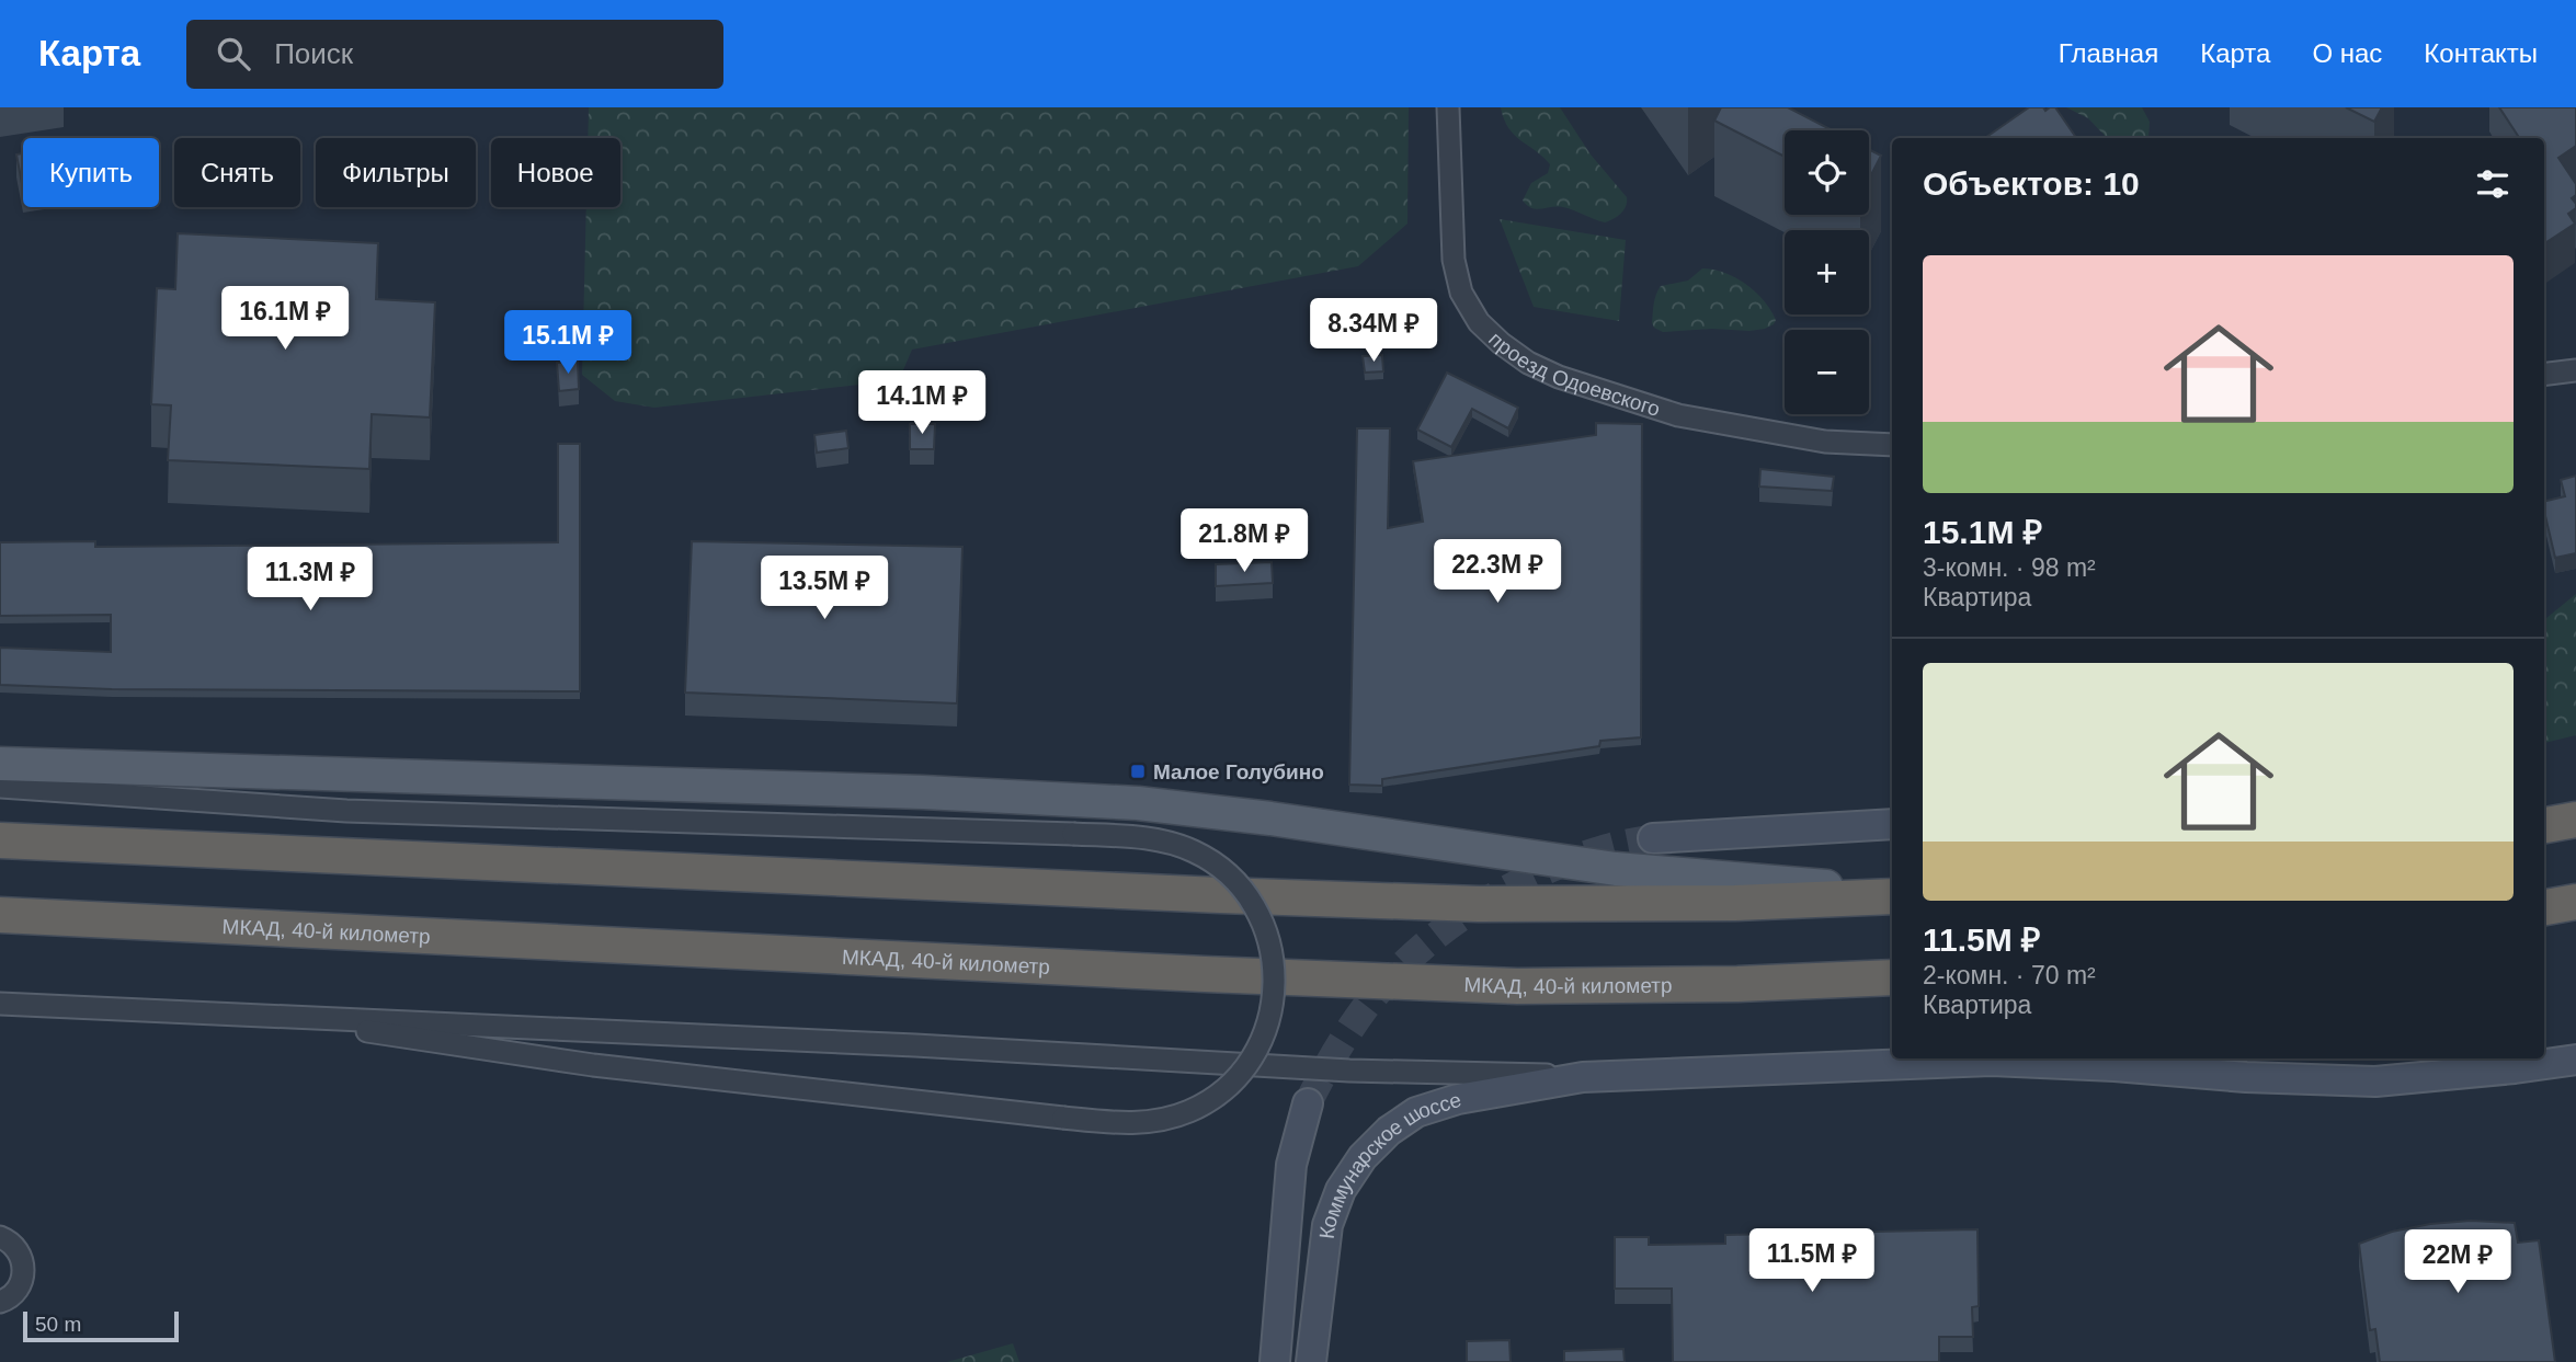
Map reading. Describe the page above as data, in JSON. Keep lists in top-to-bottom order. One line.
{"streets":{"highway":["МКАД, 40-й километр"],"main road":["Коммунарское шоссе"],"street":["проезд Одоевского"]},"places":{"transit":["Малое Голубино"]},"scale_bar":"50 m","page":{"header":"Карта","search":"Поиск","nav":["Главная","Карта","О нас","Контакты"],"map_buttons":["+","−"],"chip":["Купить","Снять","Фильтры","Новое"],"heading":"Объектов: 10","list":[{"name":"15.1M ₽","note":"3-комн. · 98 m² · Квартира"},{"name":"11.5M ₽","note":"2-комн. · 70 m² · Квартира"}],"price":["16.1M ₽","8.34M ₽","15.1M ₽","14.1M ₽","21.8M ₽","22.3M ₽","11.3M ₽","13.5M ₽","11.5M ₽","22M ₽"],"scale":"50 m"}}
